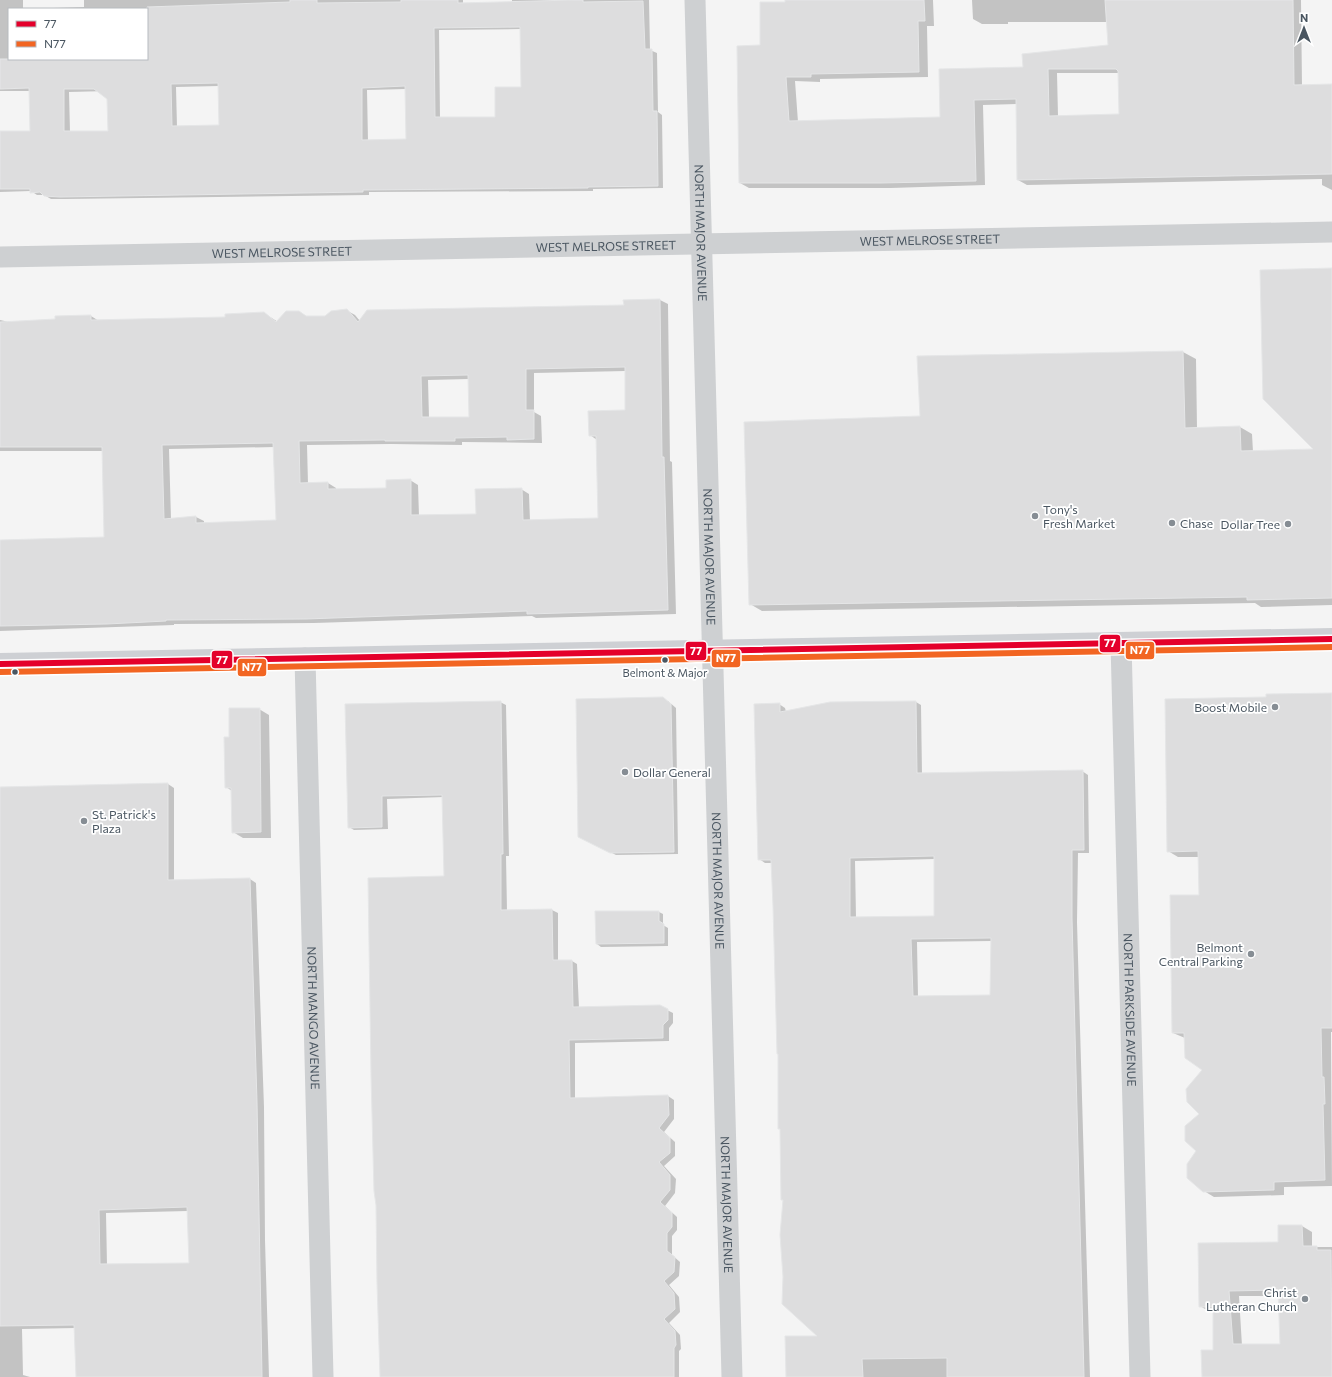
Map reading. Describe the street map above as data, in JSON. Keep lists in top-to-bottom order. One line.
{"streets":{"street":["NORTH MAJOR AVENUE","WEST MELROSE STREET","NORTH PARKSIDE AVENUE","NORTH MANGO AVENUE"]},"crossings":[["NORTH MAJOR AVENUE","WEST MELROSE STREET"]],"places":["Tony's Fresh Market","Chase","Dollar Tree","Belmont & Major","Boost Mobile","Dollar General","St. Patrick's Plaza","Belmont Central Parking","Christ Lutheran Church"],"lines":["transit line 77","transit line N77"],"legend":["77","N77"],"north":"top"}
